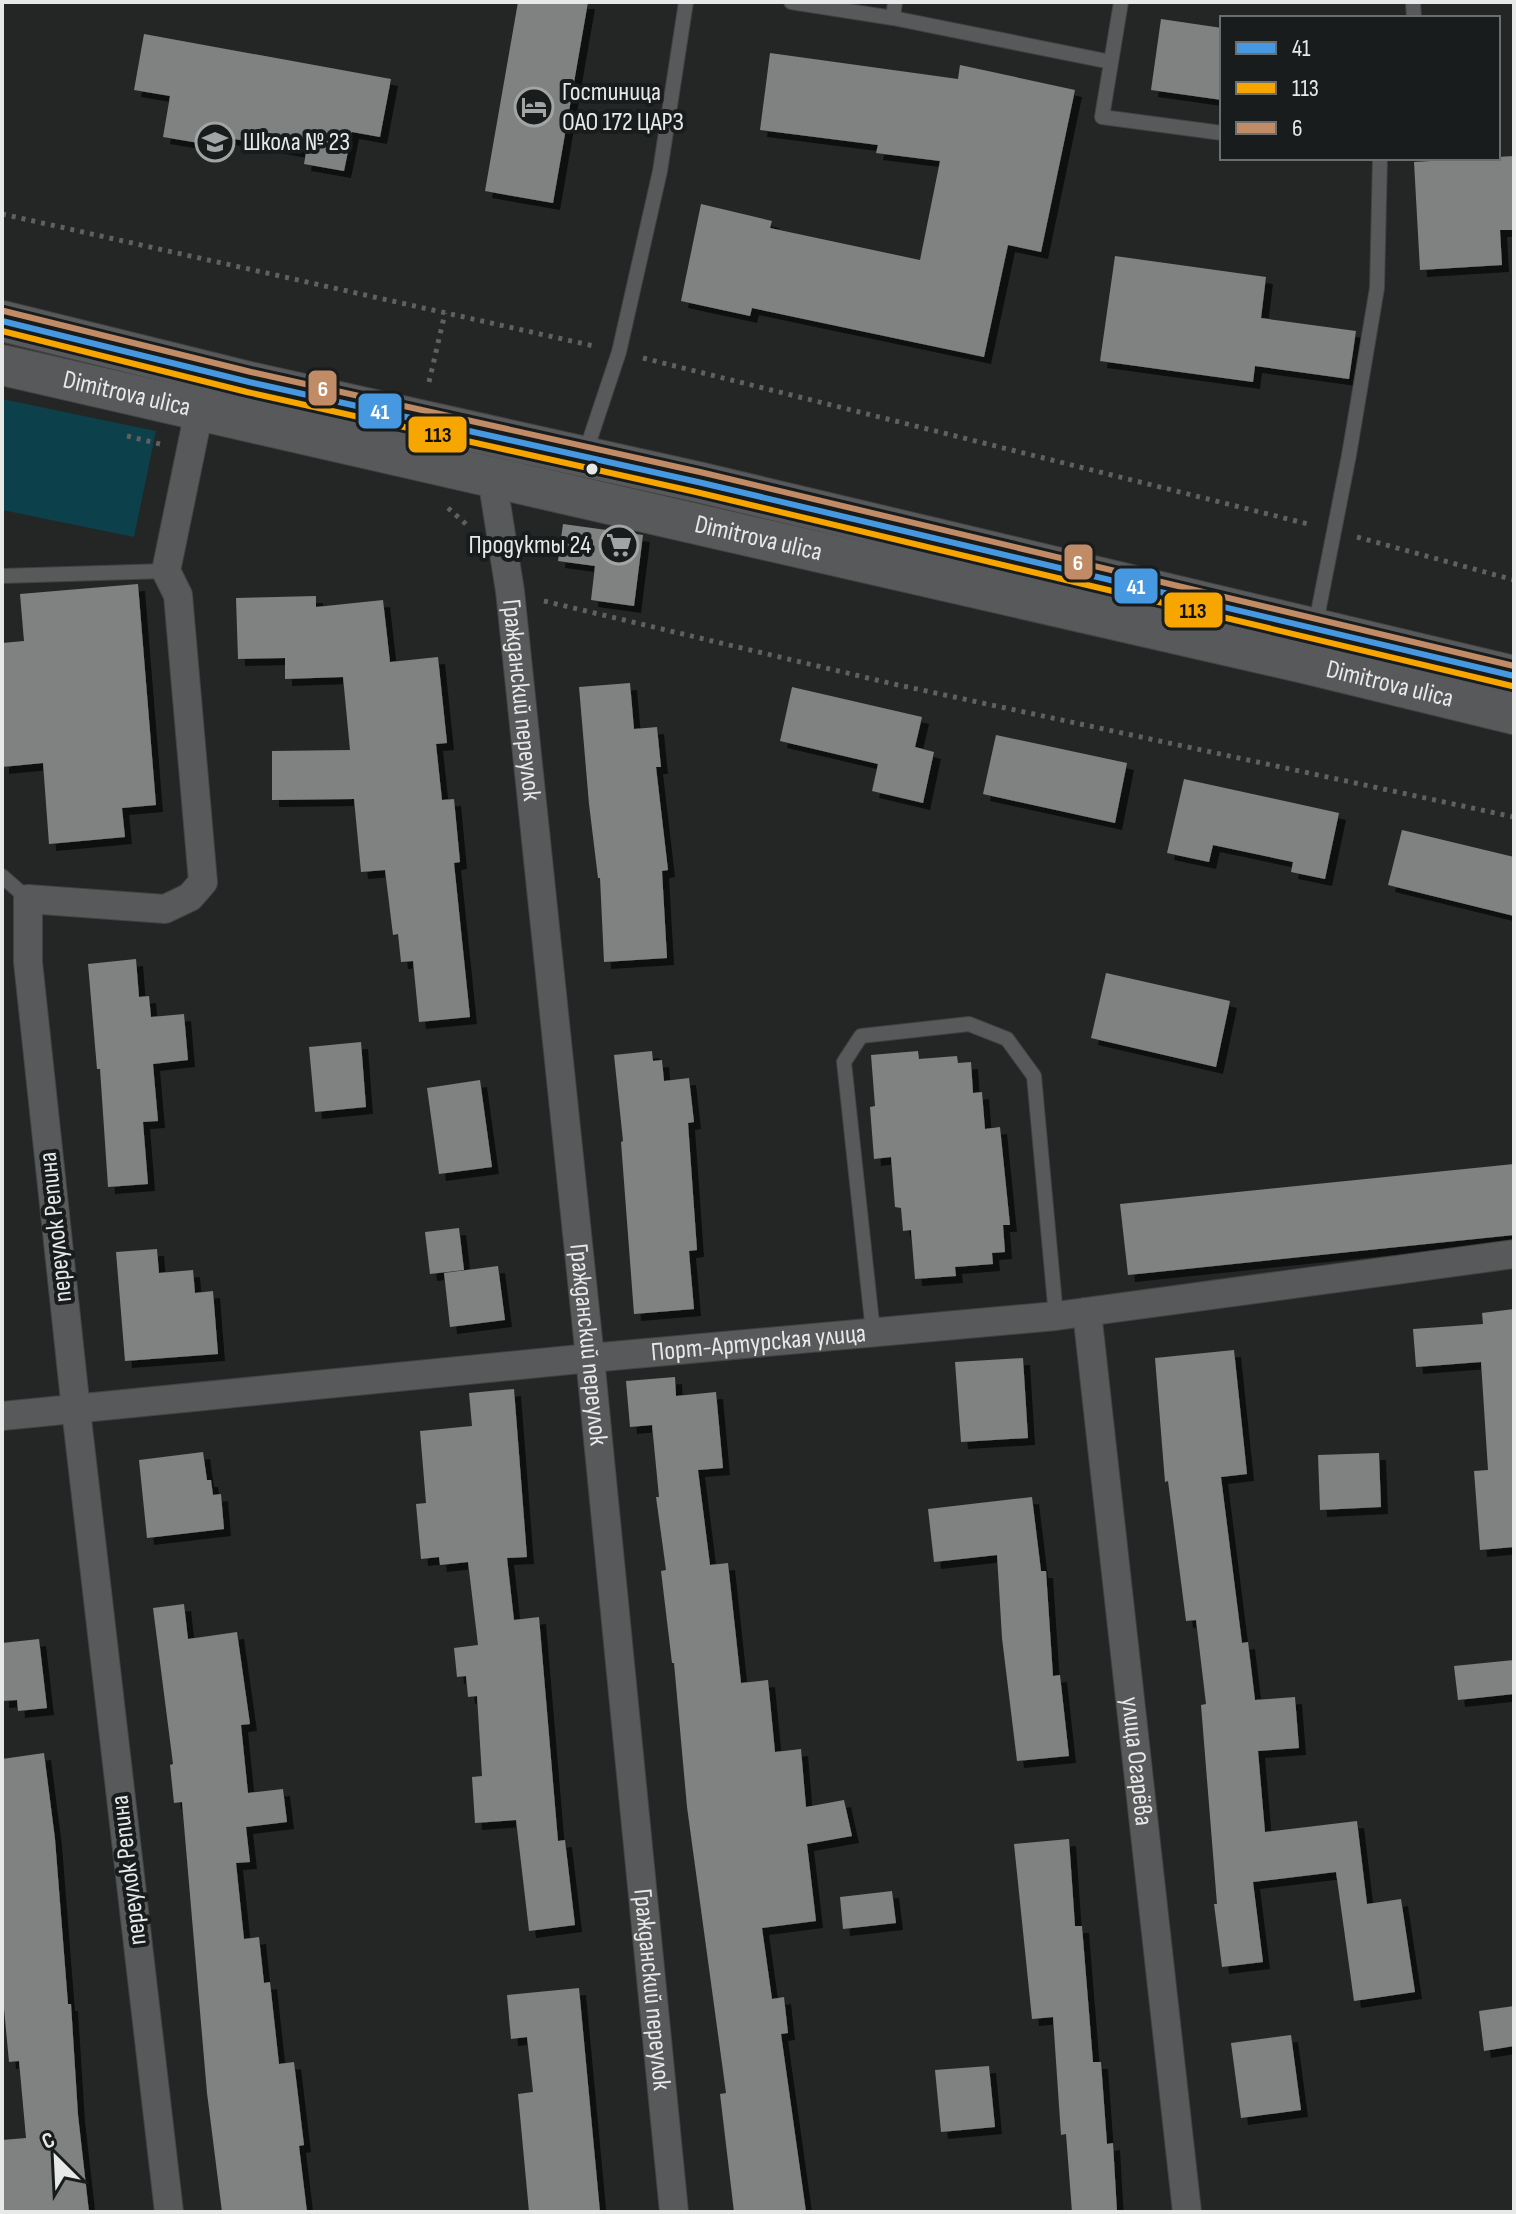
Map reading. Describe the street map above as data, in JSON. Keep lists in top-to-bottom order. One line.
{"streets":{"main road":["Dimitrova ulica"],"street":["Гражданский переулок","переулок Репина","Порт-Артурская улица","улица Огарёва"]},"crossings":[["Dimitrova ulica","Гражданский переулок"],["Гражданский переулок","Порт-Артурская улица"],["переулок Репина","Порт-Артурская улица"],["Порт-Артурская улица","улица Огарёва"]],"places":{"hotel":["Гостиница ОАО 172 ЦАРЗ"],"school or university":["Школа № 23"],"supermarket":["Продукты 24"]},"lines":["transit line 6","transit line 41","transit line 113"],"legend":["41","113","6"],"north":"top left"}
